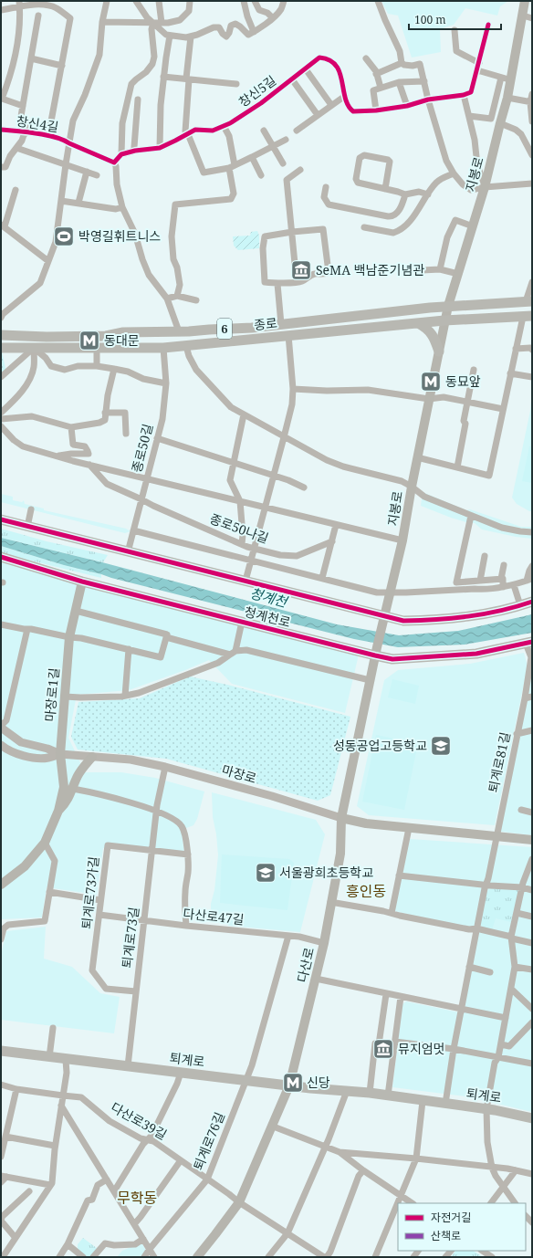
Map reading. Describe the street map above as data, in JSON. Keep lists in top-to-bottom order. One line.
{"streets":{"main road":["지봉로","종로","6","청계천로","마장로1길","마장로","다산로","퇴계로"],"street":["창신5길","창신4길","종로50길","종로50나길","퇴계로81길","퇴계로73가길","다산로47길","퇴계로73길","다산로39길","퇴계로76길"]},"crossings":[["지봉로","종로"],["지봉로","청계천로"],["지봉로","다산로"],["종로","종로50길"],["종로50길","종로50나길"],["청계천로","마장로1길"],["청계천로","퇴계로81길"],["청계천로","다산로"],["마장로1길","마장로"],["퇴계로81길","마장로"],["퇴계로81길","퇴계로"],["마장로","퇴계로73길"],["마장로","다산로"],["퇴계로73가길","다산로47길"],["퇴계로73가길","퇴계로73길"],["다산로47길","퇴계로73길"],["다산로47길","다산로"],["다산로47길","퇴계로76길"],["퇴계로73길","퇴계로"],["다산로","퇴계로"],["다산로","다산로39길"],["퇴계로","퇴계로76길"],["다산로39길","퇴계로76길"]],"districts":["흥인동","무학동"],"water":["청계천"],"places":{"sports":["박영길휘트니스"],"museum":["SeMA 백남준기념관","뮤지엄멋"],"metro station":["동대문","동묘앞","신당"],"school or university":["성동공업고등학교","서울광희초등학교"]},"legend":["자전거길","산책로"],"scale_bar":"100 m"}
